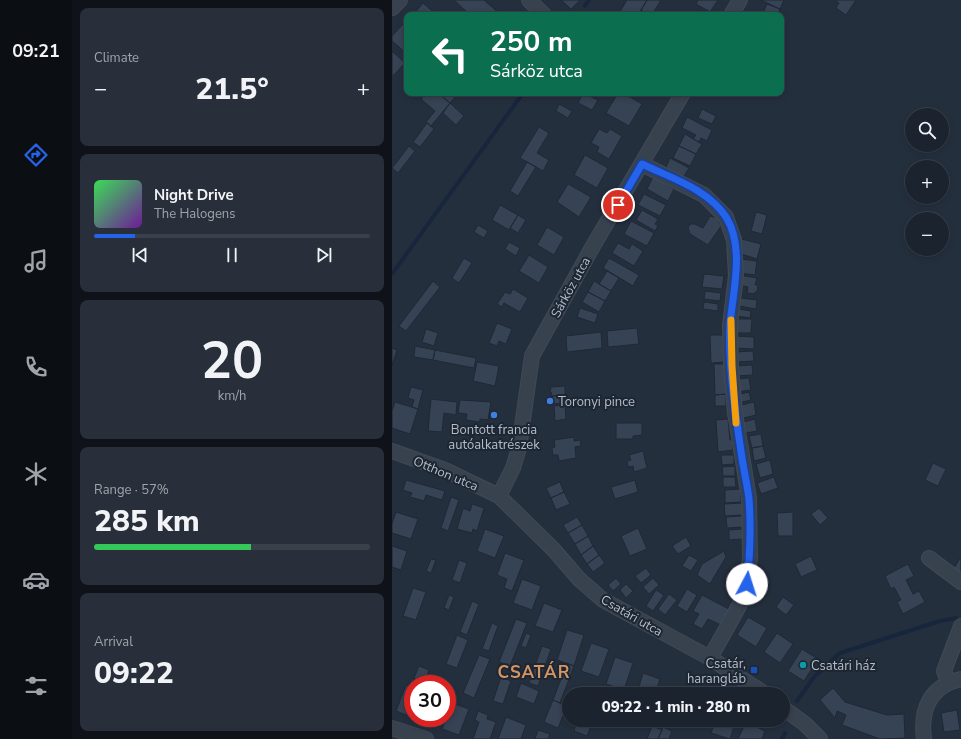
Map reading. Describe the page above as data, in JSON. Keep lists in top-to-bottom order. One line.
{"streets":{"street":["Sárköz utca","Otthon utca","Csatári utca"]},"crossings":[["Sárköz utca","Otthon utca"],["Sárköz utca","Csatári utca"],["Otthon utca","Csatári utca"]],"districts":["CSATÁR"],"places":{"other":["Toronyi pince","Bontott francia autóalkatrészek","Csatári ház"],"transit":["Csatár, harangláb"]},"page":{"tabs":"09:21","tile":["Climate",["20","km/h"],["Range · 57%","285 km"],["Arrival","09:22"]],"turn":["250 m","Sárköz utca"],"heat":["−","21.5°","+"],"map_buttons":["+","−"],"song":["Night Drive","The Halogens"],"limit":"30","trip":"09:22 · 1 min · 280 m"}}
